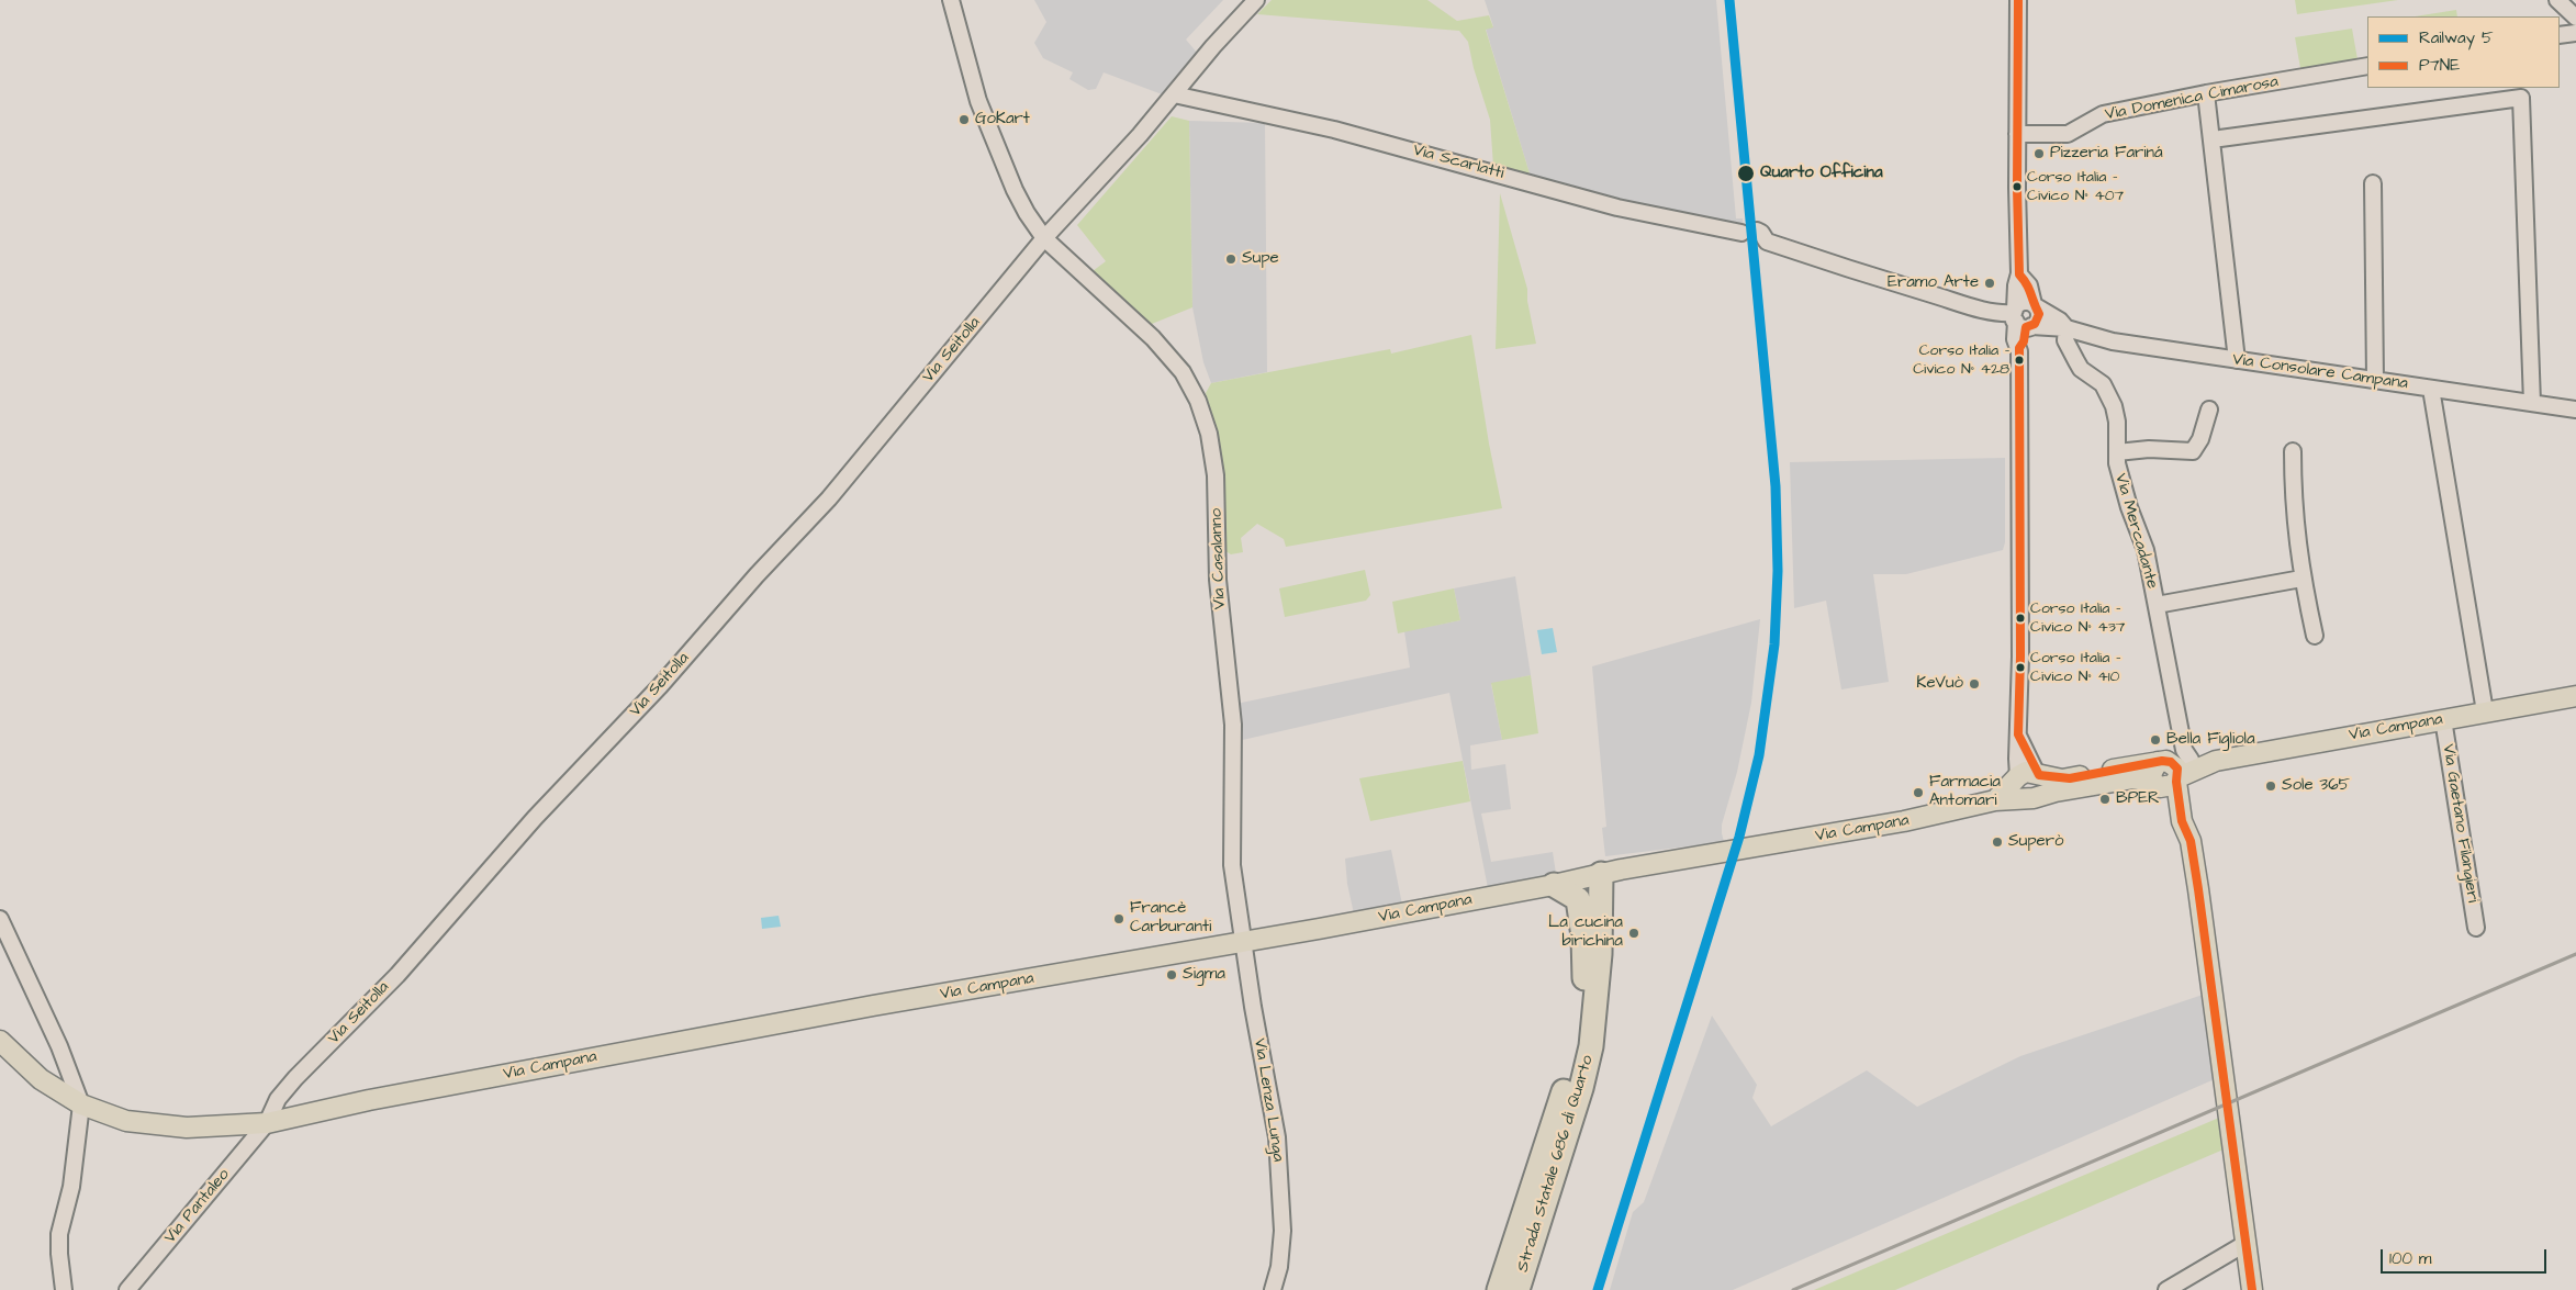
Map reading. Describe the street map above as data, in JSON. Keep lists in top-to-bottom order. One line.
{"streets":{"highway":["Strada Statale 686 di Quarto"],"main road":["Via Campana"],"street":["Via Domenica Cimarosa","Via Scarlatti","Via Seitolla","Via Consolare Campana","Via Mercadante","Via Casalanno","Via Gaetano Filangieri","Via Lenza Lunga","Via Pantaleo"]},"crossings":[["Via Scarlatti","Via Seitolla"],["Via Scarlatti","Via Consolare Campana"],["Via Seitolla","Via Casalanno"],["Via Seitolla","Via Campana"],["Via Seitolla","Via Pantaleo"],["Via Consolare Campana","Via Mercadante"],["Via Mercadante","Via Campana"],["Via Casalanno","Via Campana"],["Via Casalanno","Via Lenza Lunga"],["Via Campana","Via Gaetano Filangieri"],["Via Campana","Via Lenza Lunga"],["Via Campana","Strada Statale 686 di Quarto"],["Via Campana","Via Pantaleo"]],"places":["GoKart","Pizzeria Fariná","Quarto Officina","Corso Italia - Civico N° 407","Supe","Eramo Arte","Corso Italia - Civico N° 428","Corso Italia - Civico N° 437","Corso Italia - Civico N° 410","KeVuò","Bella Figliola","Sole 365","Farmacia Antomari","BPER","Superò","Francè Carburanti","La cucina birichina","Sigma"],"lines":["rail line 5","transit line P7NE"],"legend":["Railway 5","P7NE"],"scale_bar":"100 m"}
